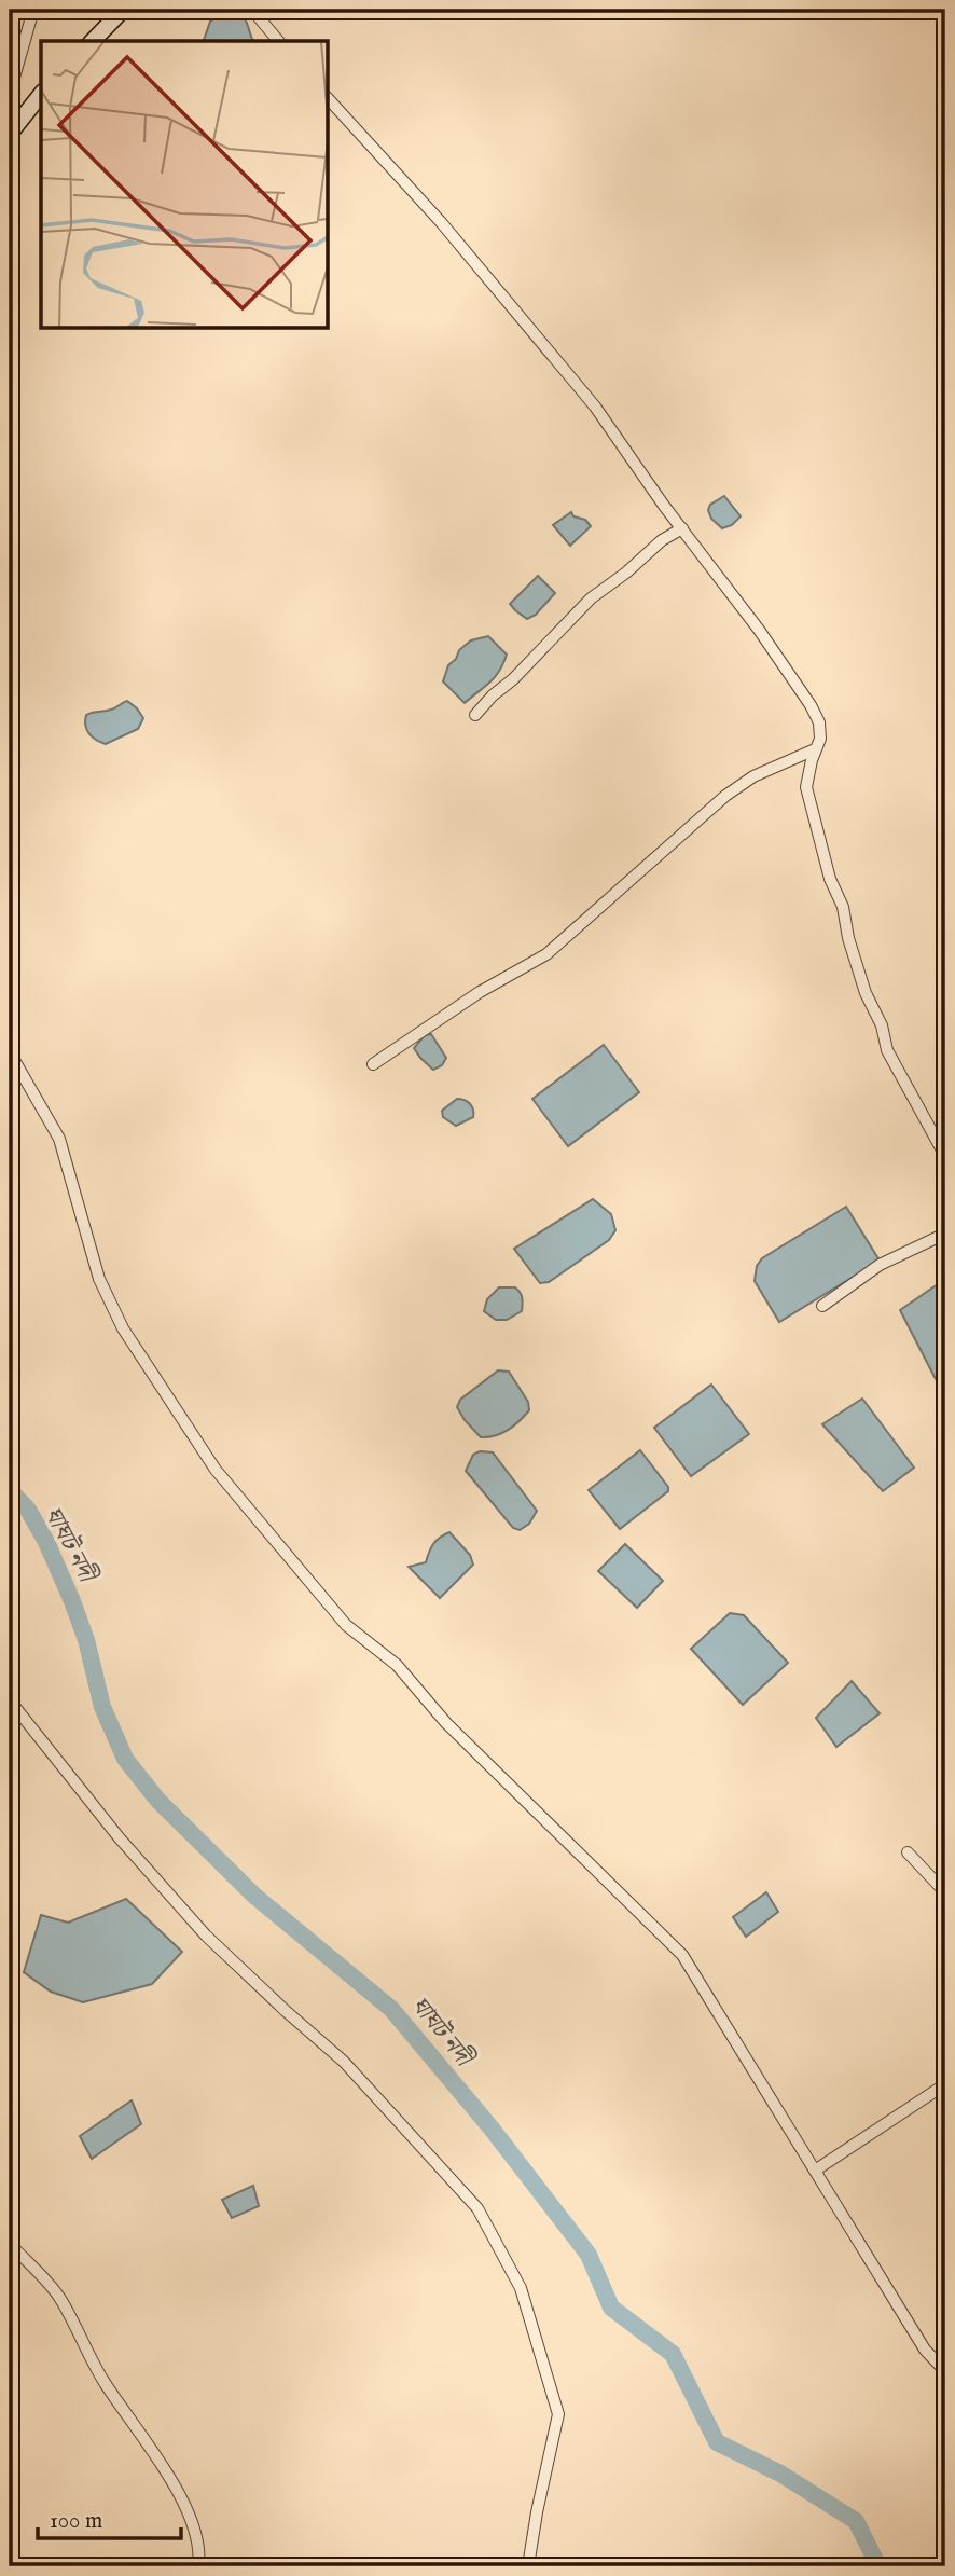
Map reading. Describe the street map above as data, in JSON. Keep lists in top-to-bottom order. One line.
{"water":["ঘাঘট নদী"],"scale_bar":"100 m"}
